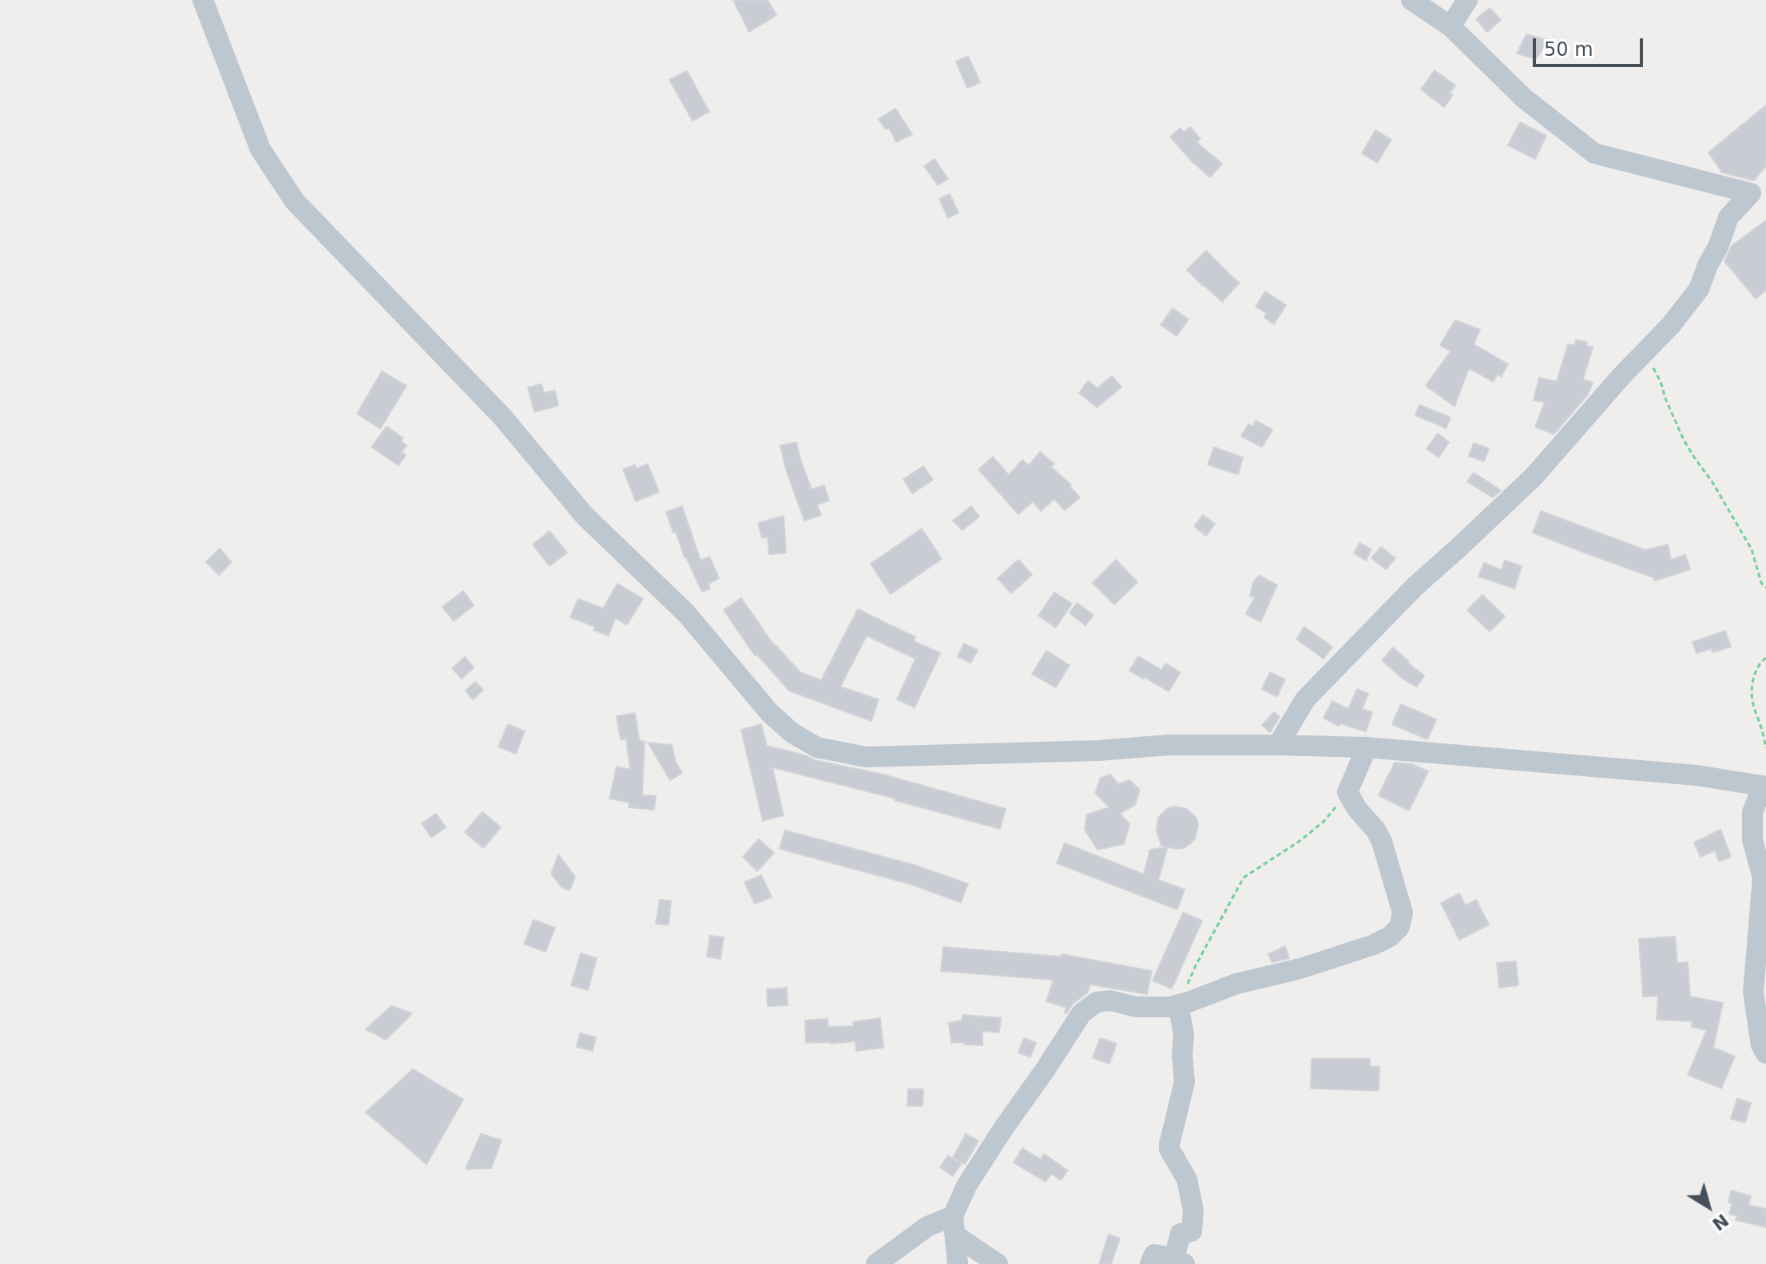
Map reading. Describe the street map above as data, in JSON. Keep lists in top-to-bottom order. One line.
{"scale_bar":"50 m","north":"bottom right"}
